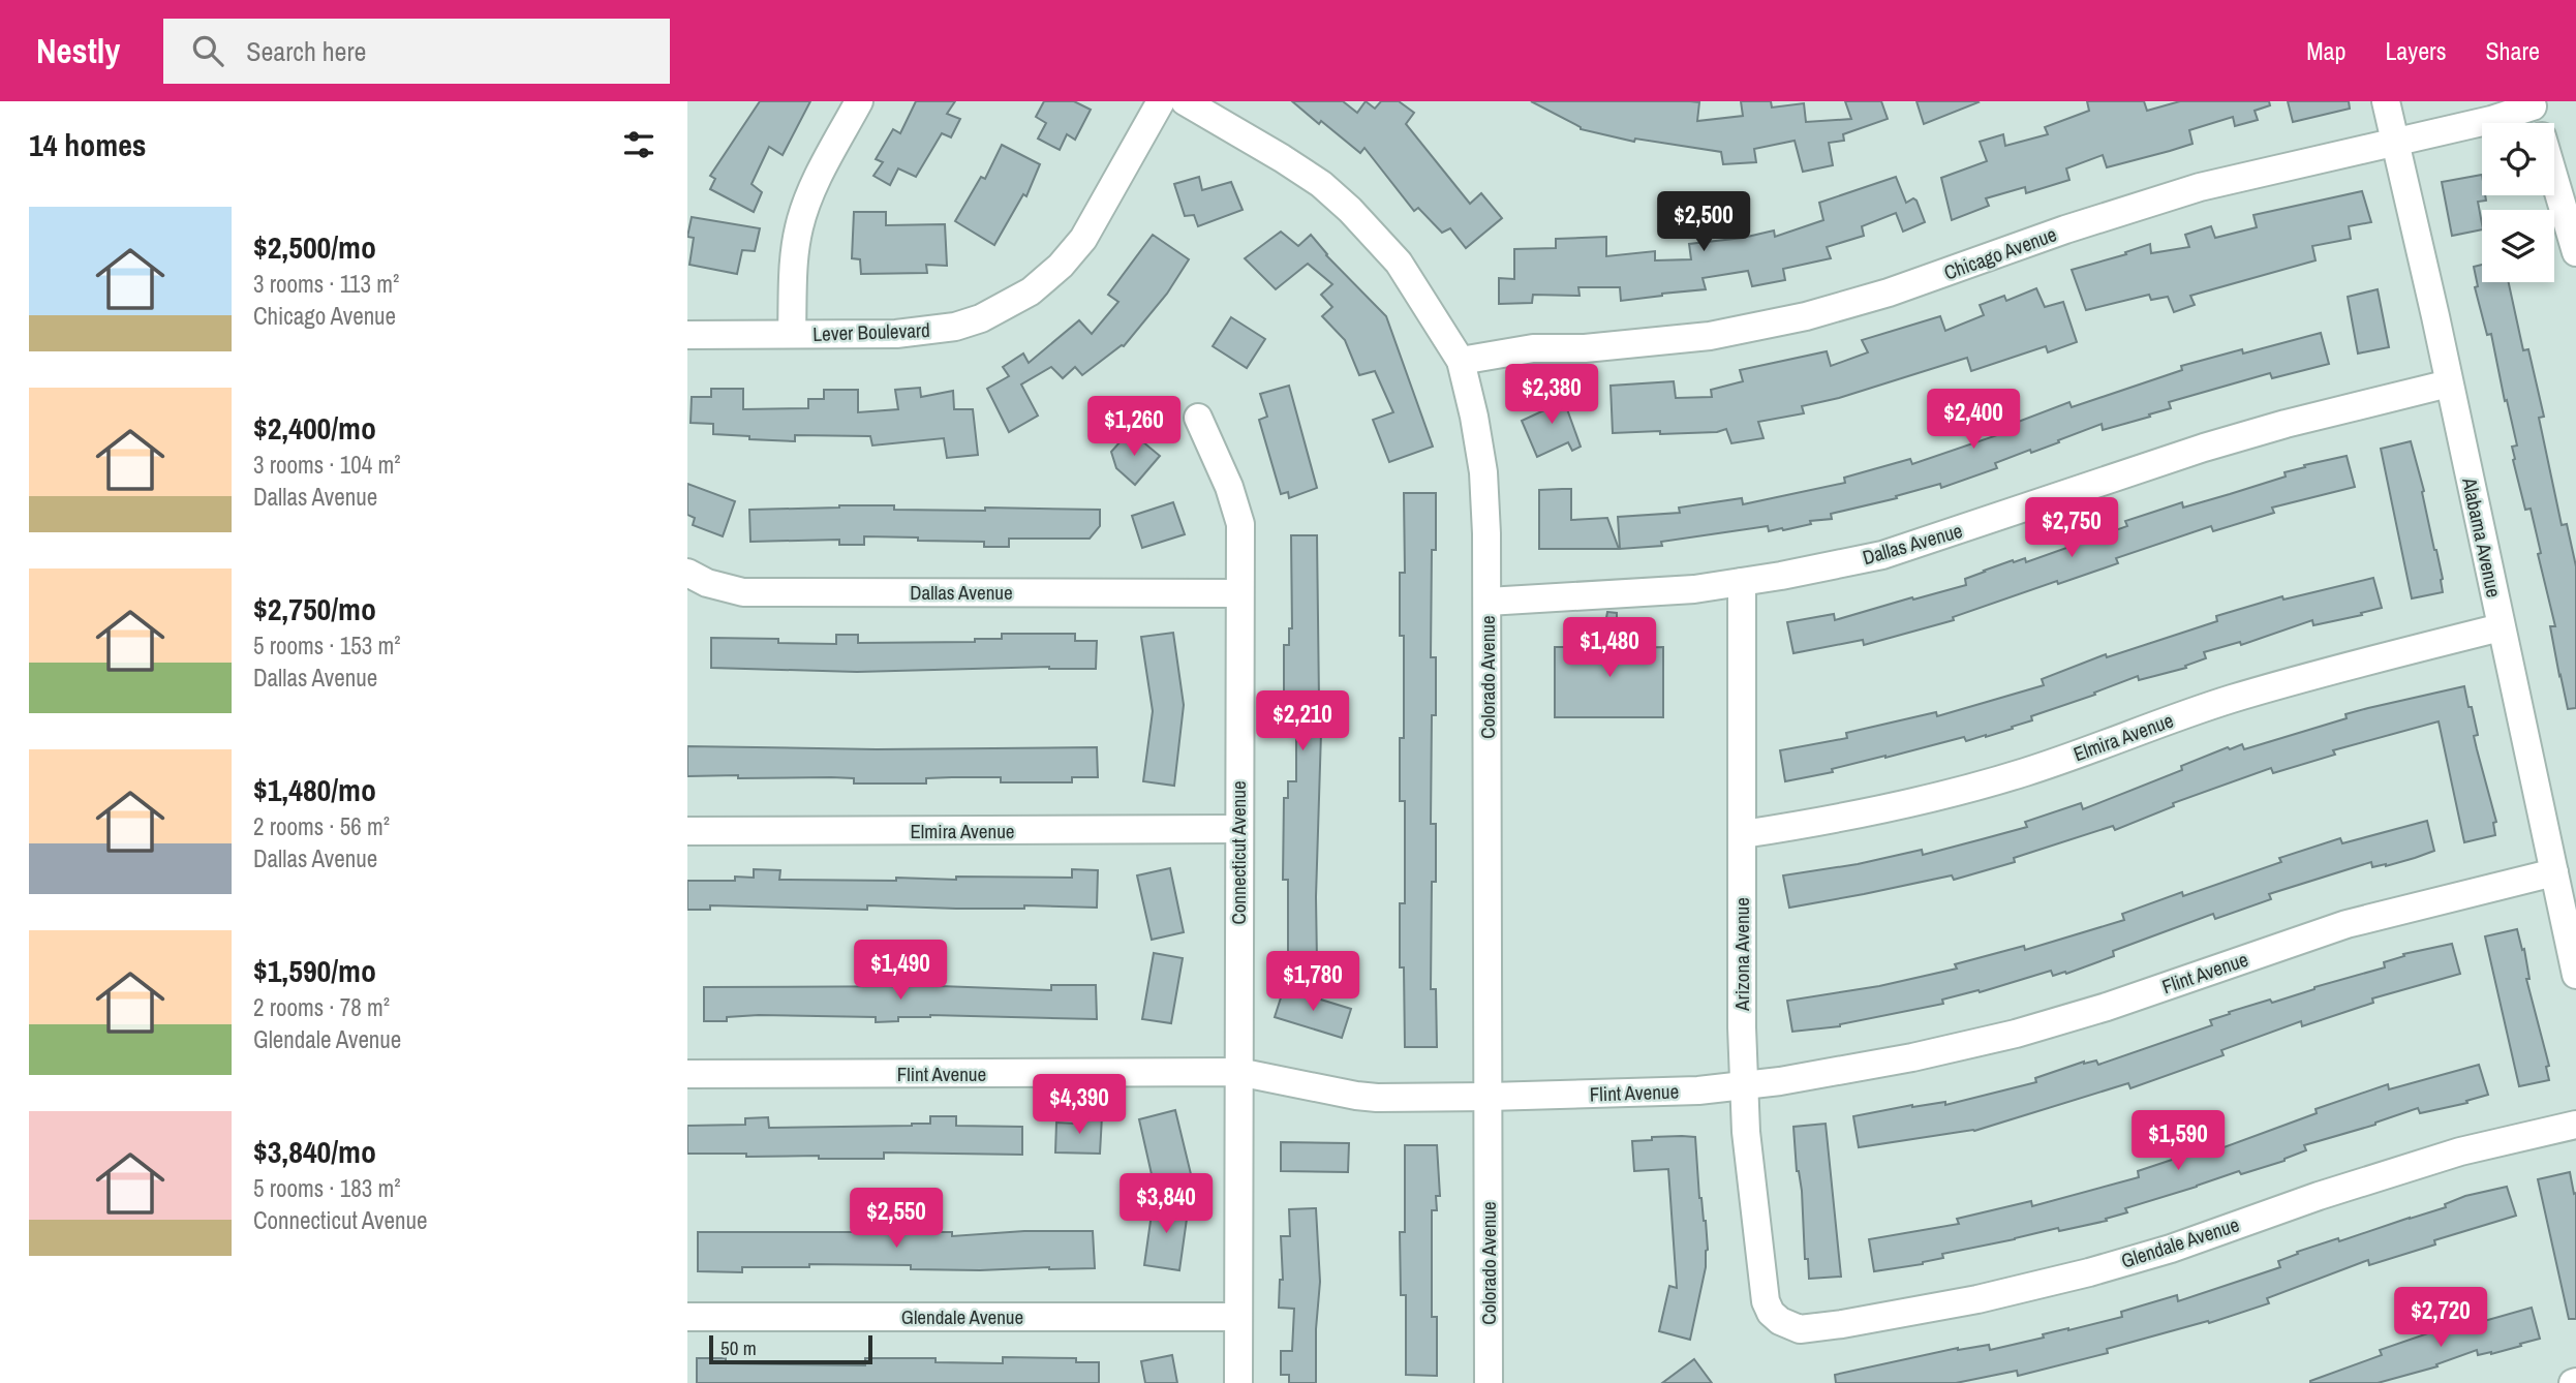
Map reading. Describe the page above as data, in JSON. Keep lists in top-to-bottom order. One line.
{"streets":{"street":["Chicago Avenue","Lever Boulevard","Alabama Avenue","Dallas Avenue","Colorado Avenue","Elmira Avenue","Connecticut Avenue","Arizona Avenue","Flint Avenue","Glendale Avenue"]},"crossings":[["Chicago Avenue","Alabama Avenue"],["Chicago Avenue","Colorado Avenue"],["Alabama Avenue","Dallas Avenue"],["Alabama Avenue","Elmira Avenue"],["Alabama Avenue","Flint Avenue"],["Dallas Avenue","Colorado Avenue"],["Dallas Avenue","Connecticut Avenue"],["Dallas Avenue","Arizona Avenue"],["Colorado Avenue","Flint Avenue"],["Elmira Avenue","Connecticut Avenue"],["Elmira Avenue","Arizona Avenue"],["Connecticut Avenue","Flint Avenue"],["Connecticut Avenue","Glendale Avenue"],["Arizona Avenue","Flint Avenue"],["Arizona Avenue","Glendale Avenue"]],"scale_bar":"50 m","page":{"header":"Nestly","search":"Search here","nav":["Map","Layers","Share"],"heading":"14 homes","list":[{"name":"$2,500/mo","note":"3 rooms · 113 m² · Chicago Avenue"},{"name":"$2,400/mo","note":"3 rooms · 104 m² · Dallas Avenue"},{"name":"$2,750/mo","note":"5 rooms · 153 m² · Dallas Avenue"},{"name":"$1,480/mo","note":"2 rooms · 56 m² · Dallas Avenue"},{"name":"$1,590/mo","note":"2 rooms · 78 m² · Glendale Avenue"},{"name":"$3,840/mo","note":"5 rooms · 183 m² · Connecticut Avenue"}],"price":["$2,500","$2,380","$2,400","$1,260","$2,750","$1,480","$2,210","$1,490","$1,780","$4,390","$1,590","$3,840","$2,550","$2,720"],"scale":"50 m"}}
